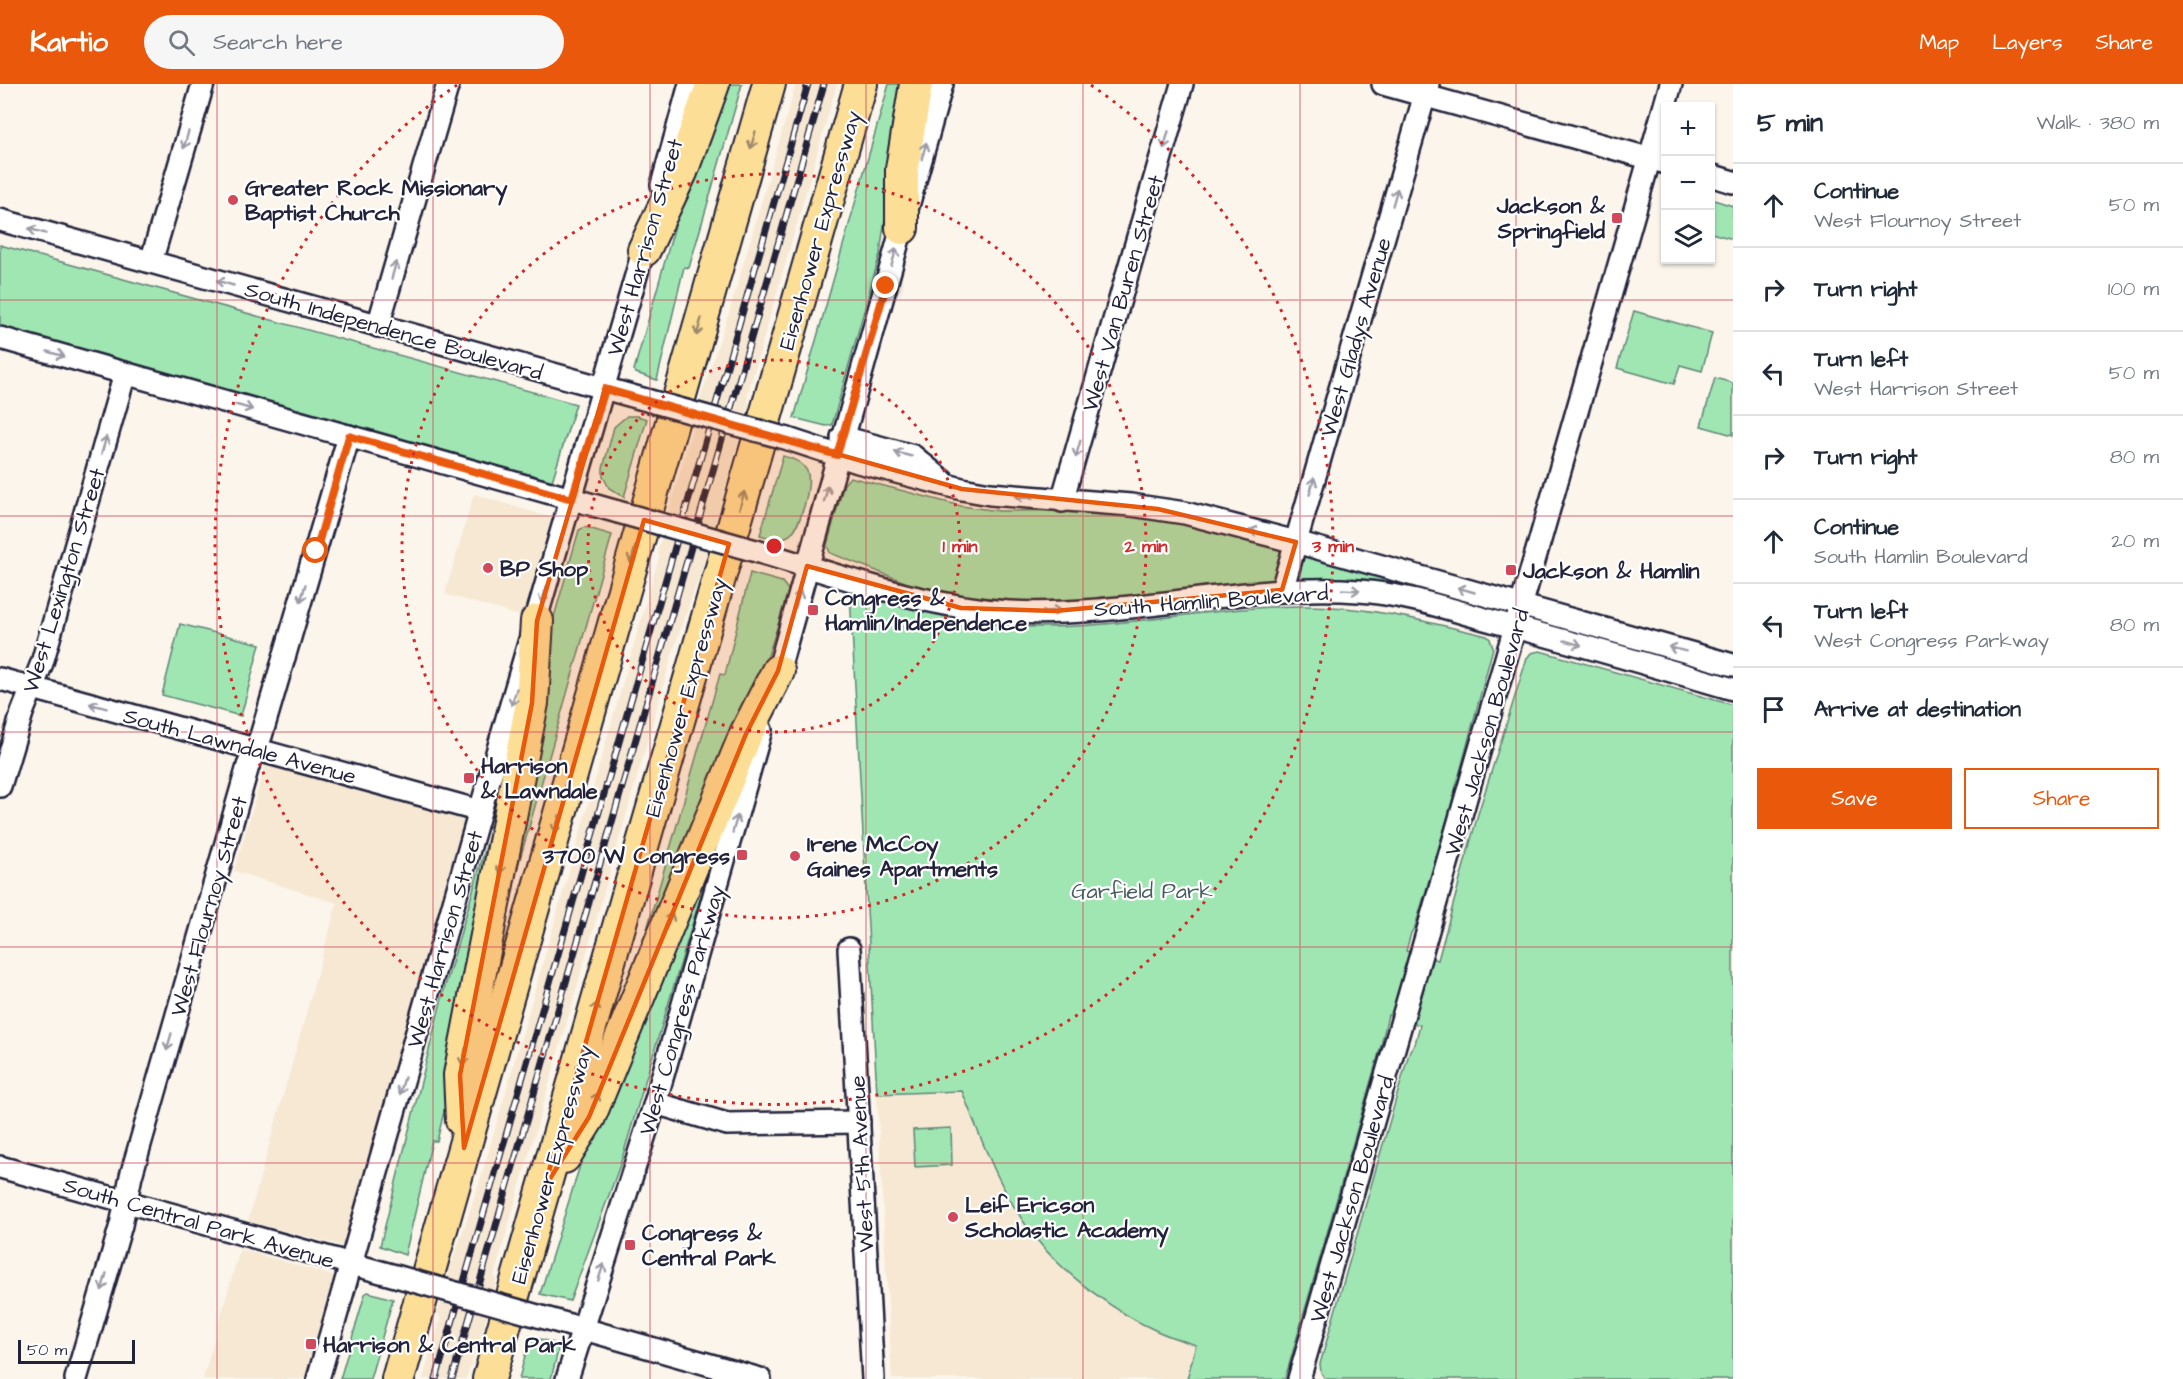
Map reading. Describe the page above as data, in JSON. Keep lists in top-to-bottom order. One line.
{"streets":{"highway":["Eisenhower Expressway"],"street":["West Harrison Street","West Van Buren Street","South Independence Boulevard","West Gladys Avenue","West Lexington Street","South Hamlin Boulevard","West Jackson Boulevard","South Lawndale Avenue","West Flournoy Street","West Congress Parkway","West 5th Avenue","South Central Park Avenue"]},"crossings":[["West Harrison Street","South Independence Boulevard"],["West Harrison Street","South Hamlin Boulevard"],["West Harrison Street","South Lawndale Avenue"],["West Harrison Street","South Central Park Avenue"],["West Van Buren Street","South Hamlin Boulevard"],["South Independence Boulevard","South Hamlin Boulevard"],["West Gladys Avenue","South Hamlin Boulevard"],["West Lexington Street","South Lawndale Avenue"],["South Hamlin Boulevard","West Jackson Boulevard"],["South Hamlin Boulevard","West Congress Parkway"],["South Lawndale Avenue","West Flournoy Street"],["West Flournoy Street","South Central Park Avenue"],["West Congress Parkway","South Central Park Avenue"]],"one_way":["West Harrison Street","West Van Buren Street","West Gladys Avenue","West Lexington Street","South Lawndale Avenue","West Flournoy Street","West Congress Parkway"],"parks":["Garfield Park"],"places":{"other":["Greater Rock Missionary Baptist Church","BP Shop","Irene McCoy Gaines Apartments","Leif Ericson Scholastic Academy"],"transit":["Jackson & Springfield","Jackson & Hamlin","Congress & Hamlin/Independence","Harrison & Lawndale","3700 W Congress","Congress & Central Park","Harrison & Central Park"]},"scale_bar":"50 m","page":{"header":"Kartio","search":"Search here","nav":["Map","Layers","Share"],"heading":["5 min","Walk · 380 m"],"map_buttons":["+","−"],"list":[["Continue","West Flournoy Street","50 m"],["Turn right","100 m"],["Turn left","West Harrison Street","50 m"],["Turn right","80 m"],["Continue","South Hamlin Boulevard","20 m"],["Turn left","West Congress Parkway","80 m"],"Arrive at destination"],"buttons":["Save","Share"],"scale":"50 m"},"rings":["1 min","2 min","3 min"]}
